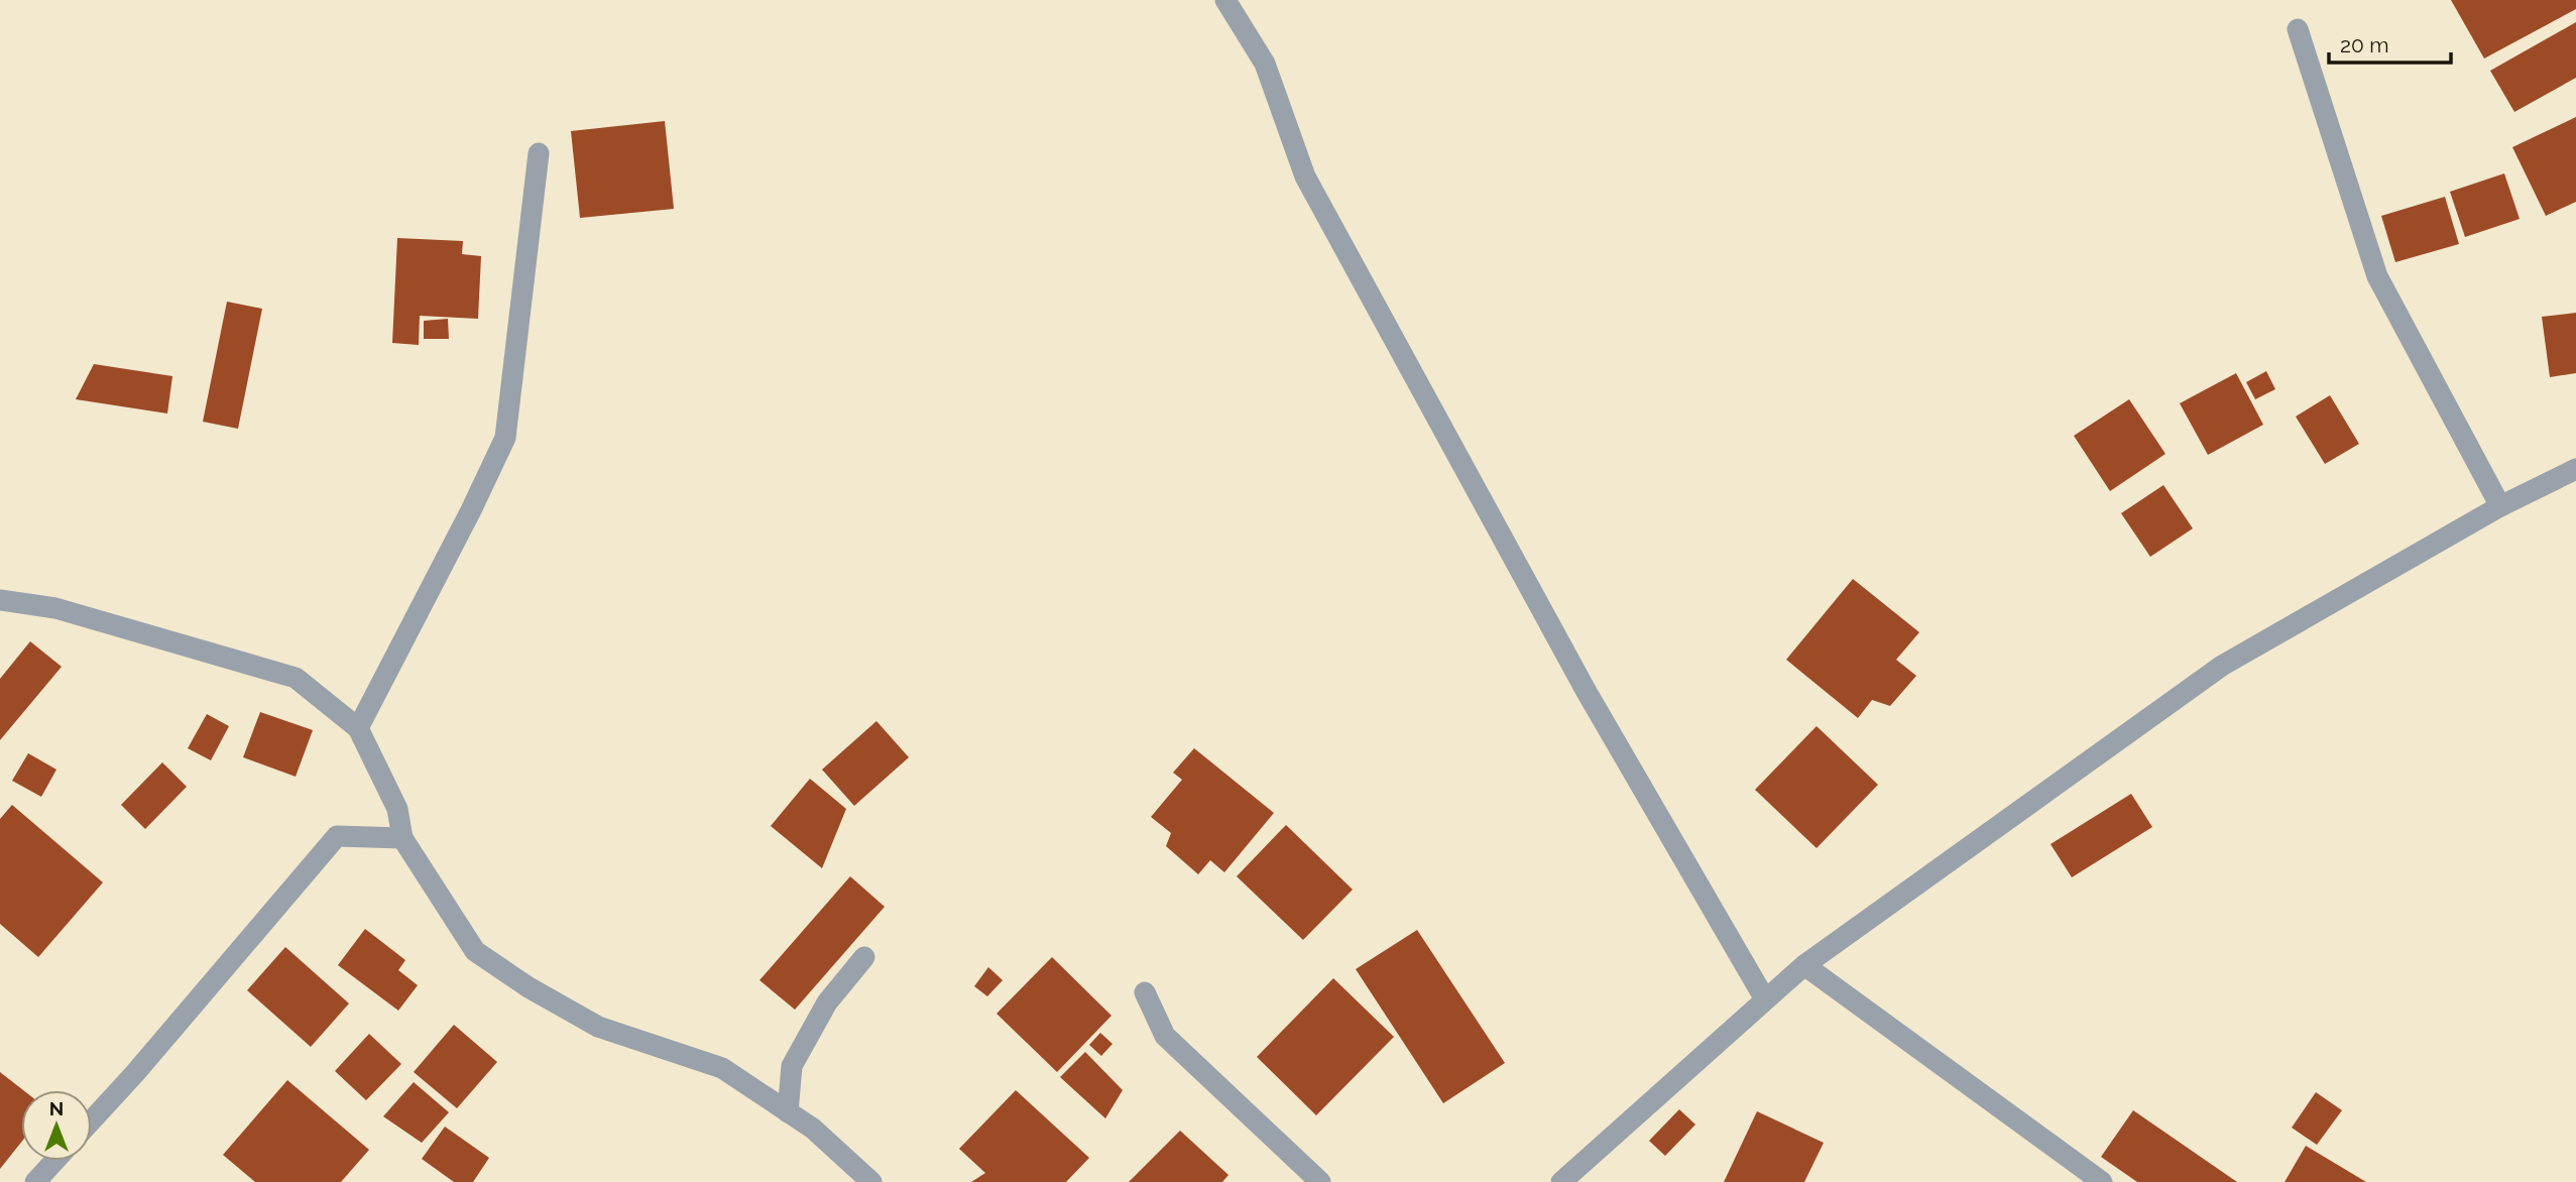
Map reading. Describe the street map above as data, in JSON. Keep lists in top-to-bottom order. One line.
{"scale_bar":"20 m","north":"top"}
